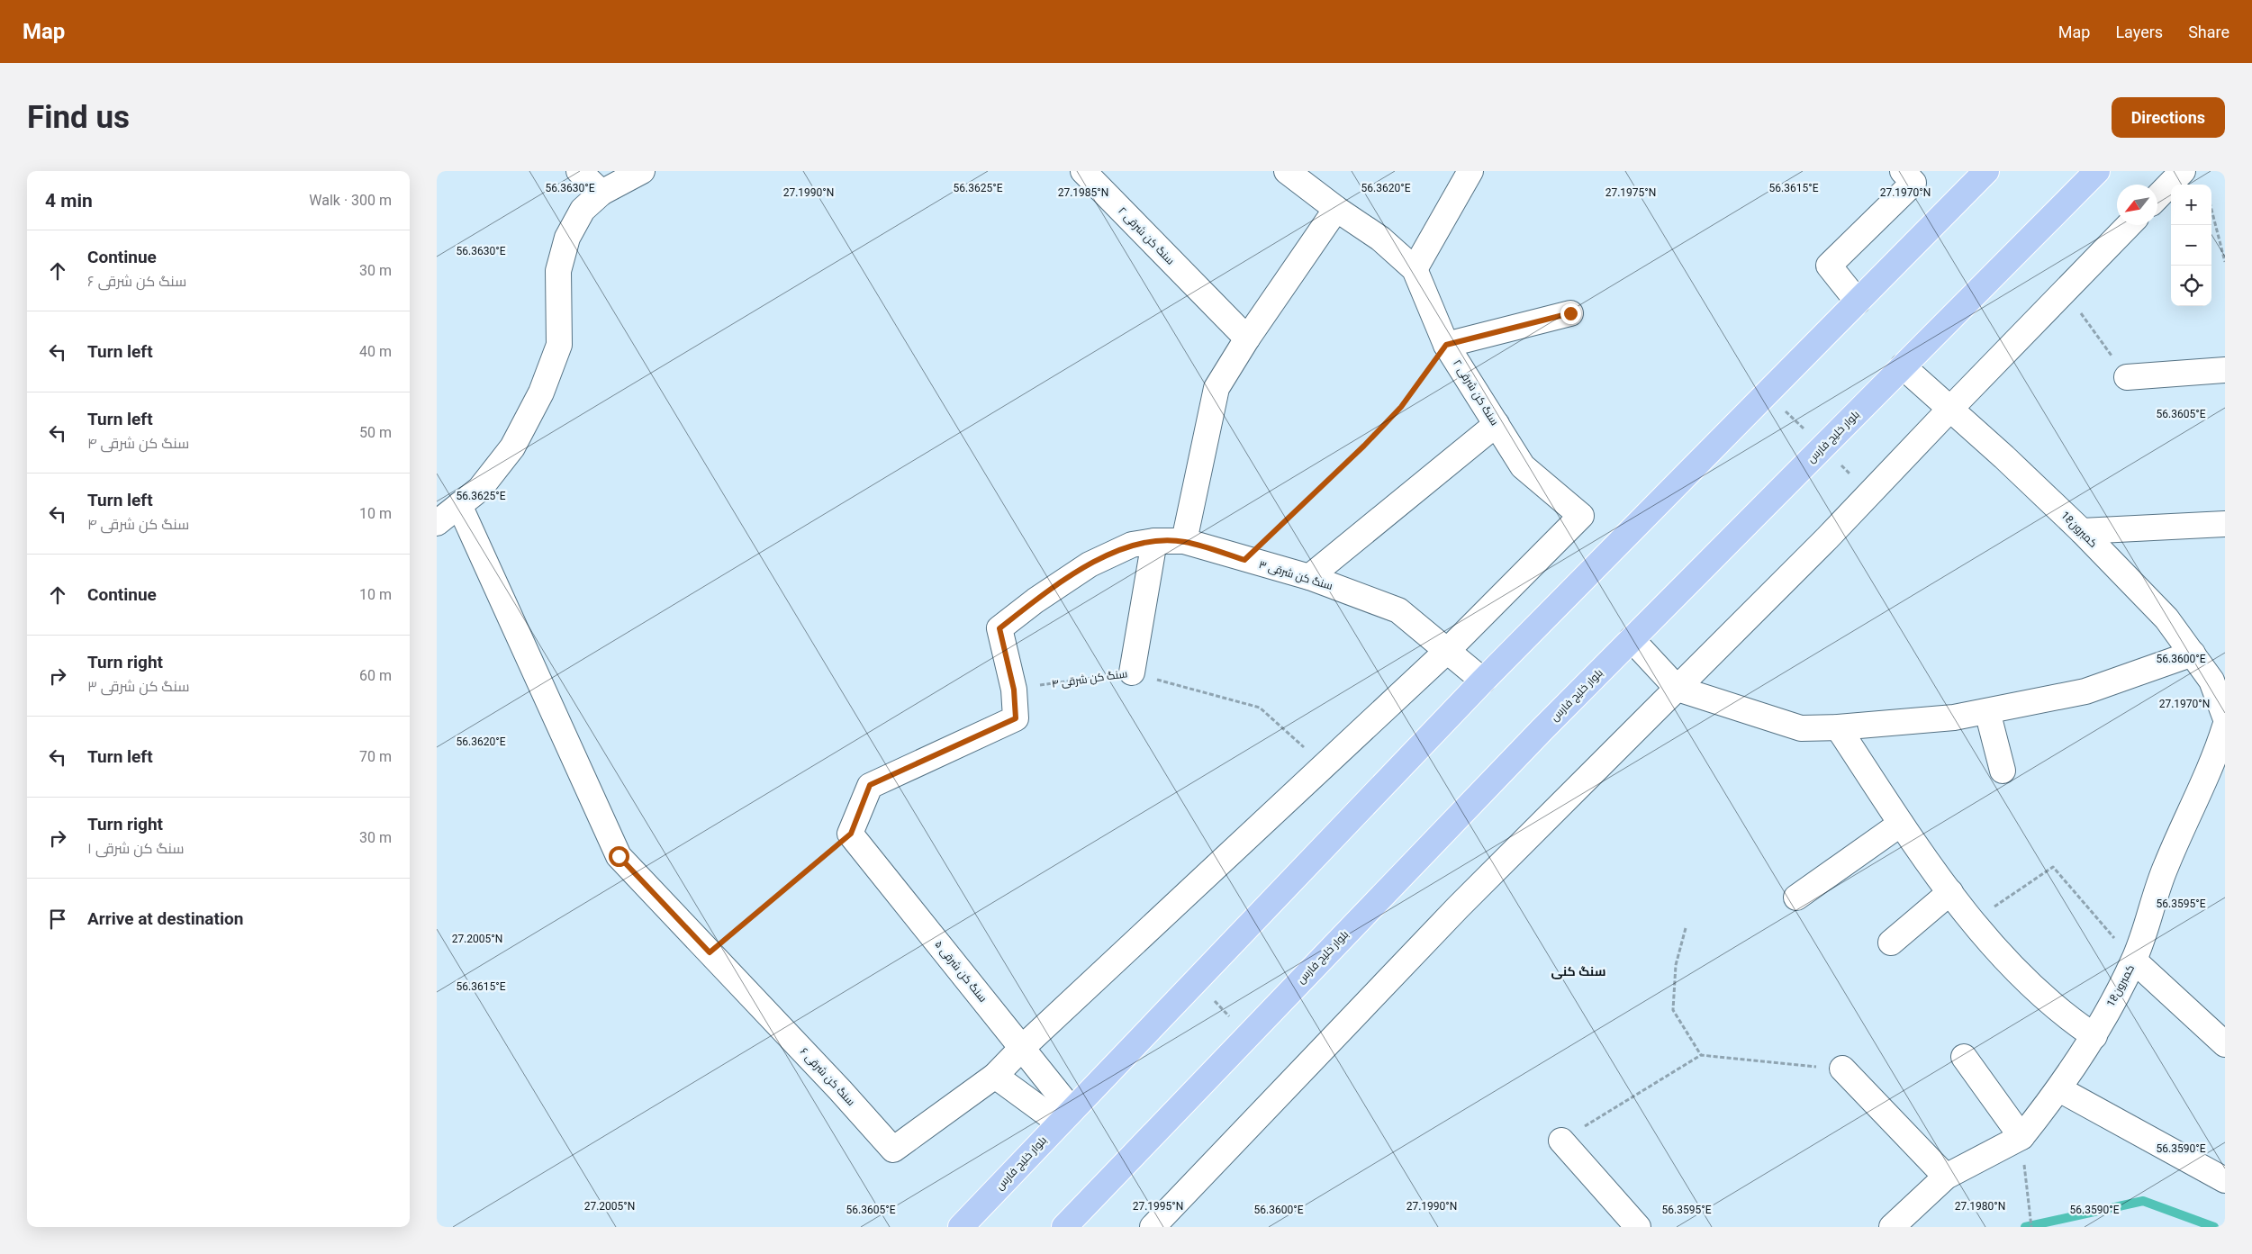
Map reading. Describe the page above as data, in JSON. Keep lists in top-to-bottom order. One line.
{"streets":{"main road":["بلوار خلیج فارس"],"street":["سنگ کن شرقی ۲","کمبرون18","سنگ کن شرقی ۳","سنگ کن شرقی ۵","سنگ کن شرقی ۶"],"path":["سنگ کن شرقی ۴"]},"crossings":[["سنگ کن شرقی ۲","سنگ کن شرقی ۳"],["بلوار خلیج فارس","کمبرون18"],["بلوار خلیج فارس","سنگ کن شرقی ۳"],["بلوار خلیج فارس","سنگ کن شرقی ۵"],["سنگ کن شرقی ۳","سنگ کن شرقی ۴"]],"districts":["سنگ کنی"],"north":"bottom left","page":{"header":"Map","nav":["Map","Layers","Share"],"buttons":"Directions","title":"Find us","heading":["4 min","Walk · 300 m"],"map_buttons":["+","−"],"list":[["Continue","سنگ کن شرقی ۶","30 m"],["Turn left","40 m"],["Turn left","سنگ کن شرقی ۴","50 m"],["Turn left","سنگ کن شرقی ۴","10 m"],["Continue","10 m"],["Turn right","سنگ کن شرقی ۳","60 m"],["Turn left","70 m"],["Turn right","سنگ کن شرقی ۱","30 m"],"Arrive at destination"]},"coordinates":["56.3630°E","56.3625°E","56.3620°E","56.3615°E","27.1990°N","27.1985°N","27.1975°N","27.1970°N","56.3605°E","56.3600°E","56.3595°E","27.2005°N","56.3590°E","27.1995°N","27.1980°N"]}
